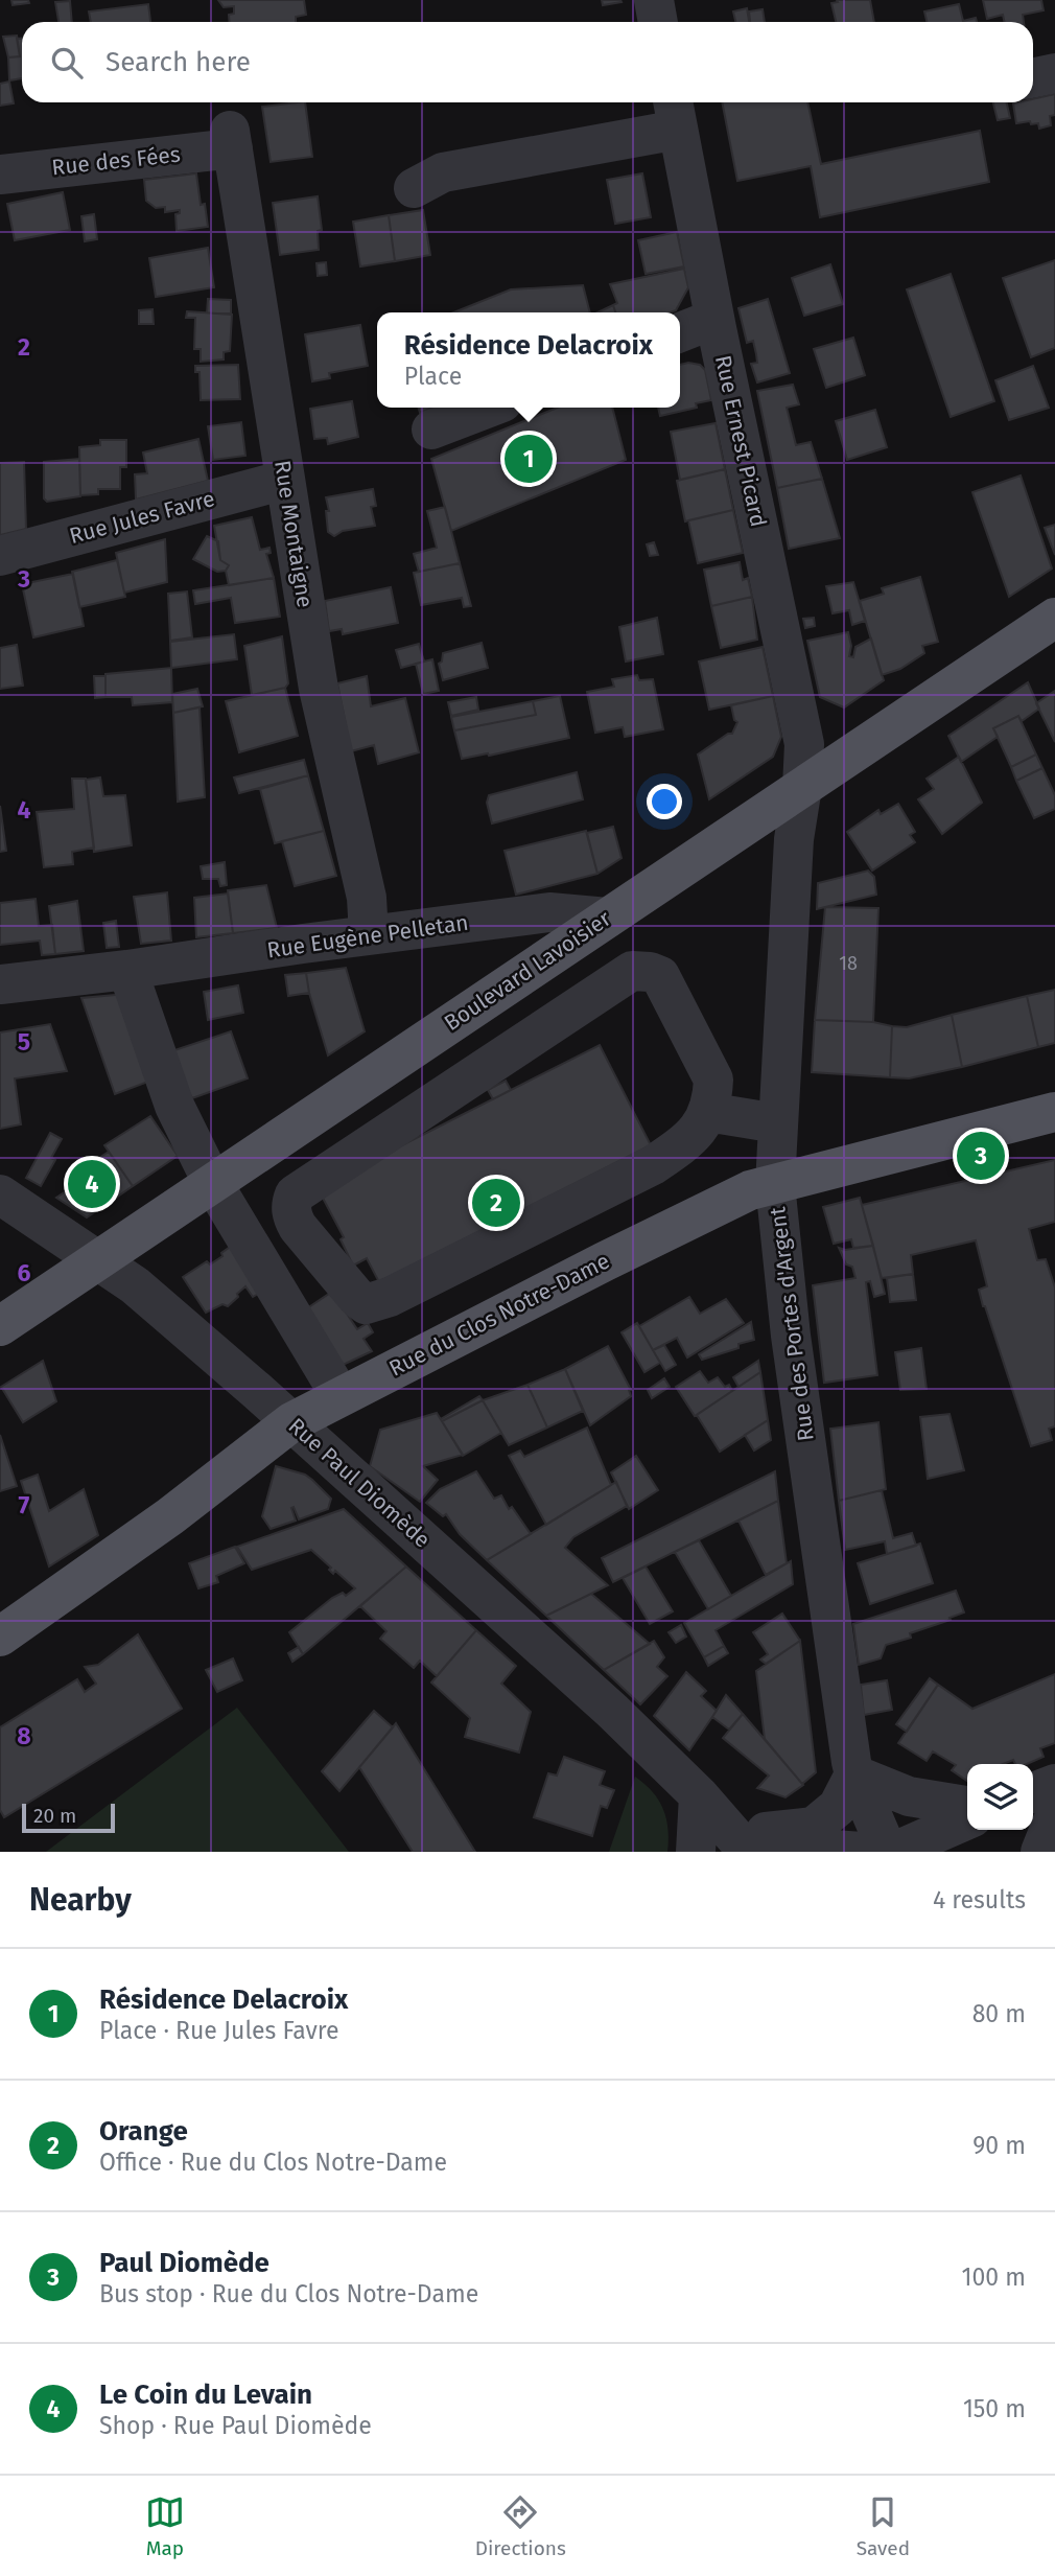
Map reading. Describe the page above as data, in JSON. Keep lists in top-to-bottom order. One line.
{"streets":{"main road":["Boulevard Lavoisier","Rue du Clos Notre-Dame"],"street":["Rue des Fées","Rue Ernest Picard","Rue Jules Favre","Rue Montaigne","Rue Eugène Pelletan","Rue des Portes d'Argent","Rue Paul Diomède"]},"crossings":[["Rue des Fées","Rue Montaigne"],["Rue Ernest Picard","Boulevard Lavoisier"],["Rue Ernest Picard","Rue des Portes d'Argent"],["Rue Jules Favre","Rue Montaigne"],["Rue Montaigne","Rue Eugène Pelletan"],["Rue Eugène Pelletan","Boulevard Lavoisier"],["Boulevard Lavoisier","Rue des Portes d'Argent"],["Boulevard Lavoisier","Rue Paul Diomède"],["Rue du Clos Notre-Dame","Rue des Portes d'Argent"],["Rue du Clos Notre-Dame","Rue Paul Diomède"]],"house_numbers":["18"],"scale_bar":"20 m","page":{"search":"Search here","popup":["Résidence Delacroix","Place"],"pins":["1","3","4","2"],"scale":"20 m","heading":["Nearby","4 results"],"list":[{"mark":"1","name":"Résidence Delacroix","note":"Place · Rue Jules Favre","value":"80 m"},{"mark":"2","name":"Orange","note":"Office · Rue du Clos Notre-Dame","value":"90 m"},{"mark":"3","name":"Paul Diomède","note":"Bus stop · Rue du Clos Notre-Dame","value":"100 m"},{"mark":"4","name":"Le Coin du Levain","note":"Shop · Rue Paul Diomède","value":"150 m"}],"nav":["Map","Directions","Saved"]},"grid":{"rows":["2","3","4","5","6","7","8"]}}
